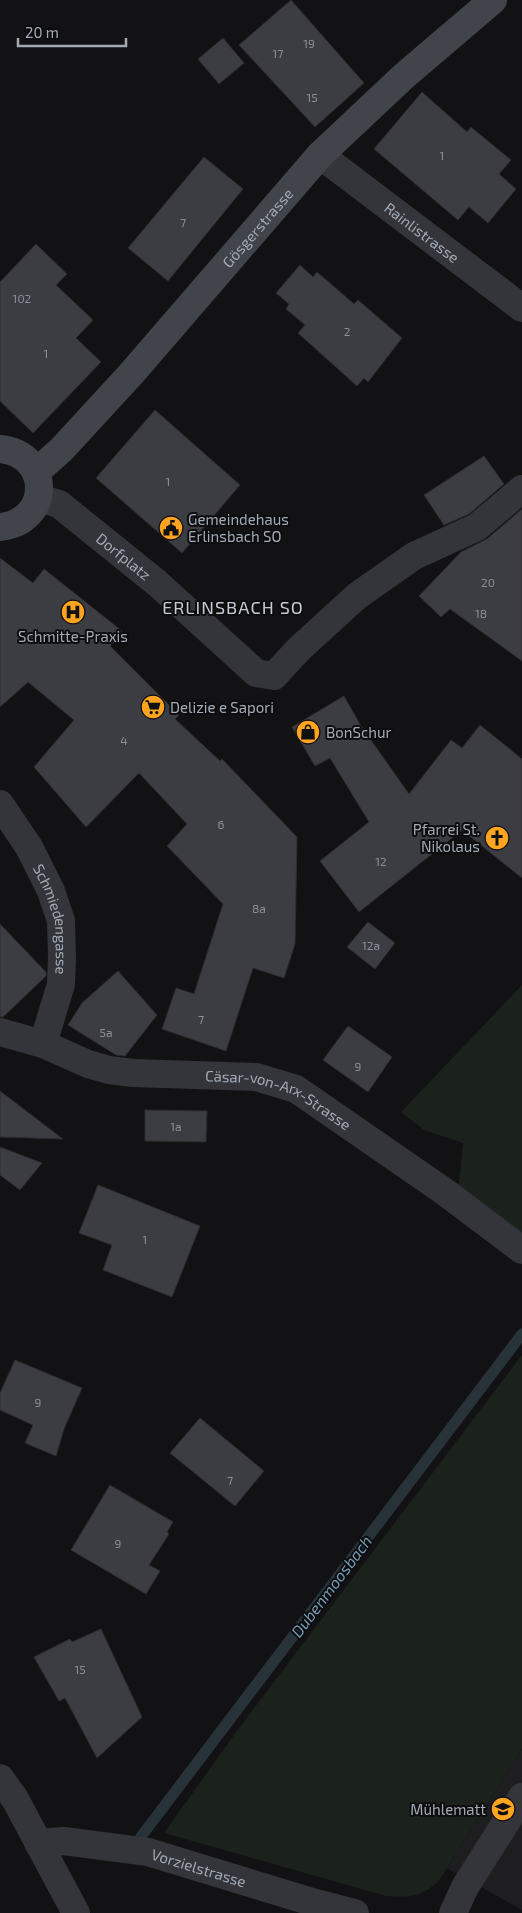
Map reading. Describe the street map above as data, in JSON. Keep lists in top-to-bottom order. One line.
{"streets":{"main road":["Gösgerstrasse"],"street":["Rainlistrasse","Dorfplatz","Schmiedengasse","Cäsar-von-Arx-Strasse","Vorzielstrasse"]},"crossings":[["Gösgerstrasse","Rainlistrasse"],["Gösgerstrasse","Dorfplatz"],["Schmiedengasse","Cäsar-von-Arx-Strasse"]],"districts":["ERLINSBACH SO"],"water":["Dubenmoosbach"],"places":{"public building":["Gemeindehaus Erlinsbach SO"],"hospital":["Schmitte-Praxis"],"supermarket":["Delizie e Sapori"],"shop":["BonSchur"],"church":["Pfarrei St. Nikolaus"],"school or university":["Mühlematt"]},"house_numbers":["19","17","15","1","7","102","2","1","1","20","18","4","6","12","8a","12a","7","5a","9","1a","1","9","7","9","15"],"scale_bar":"20 m"}
